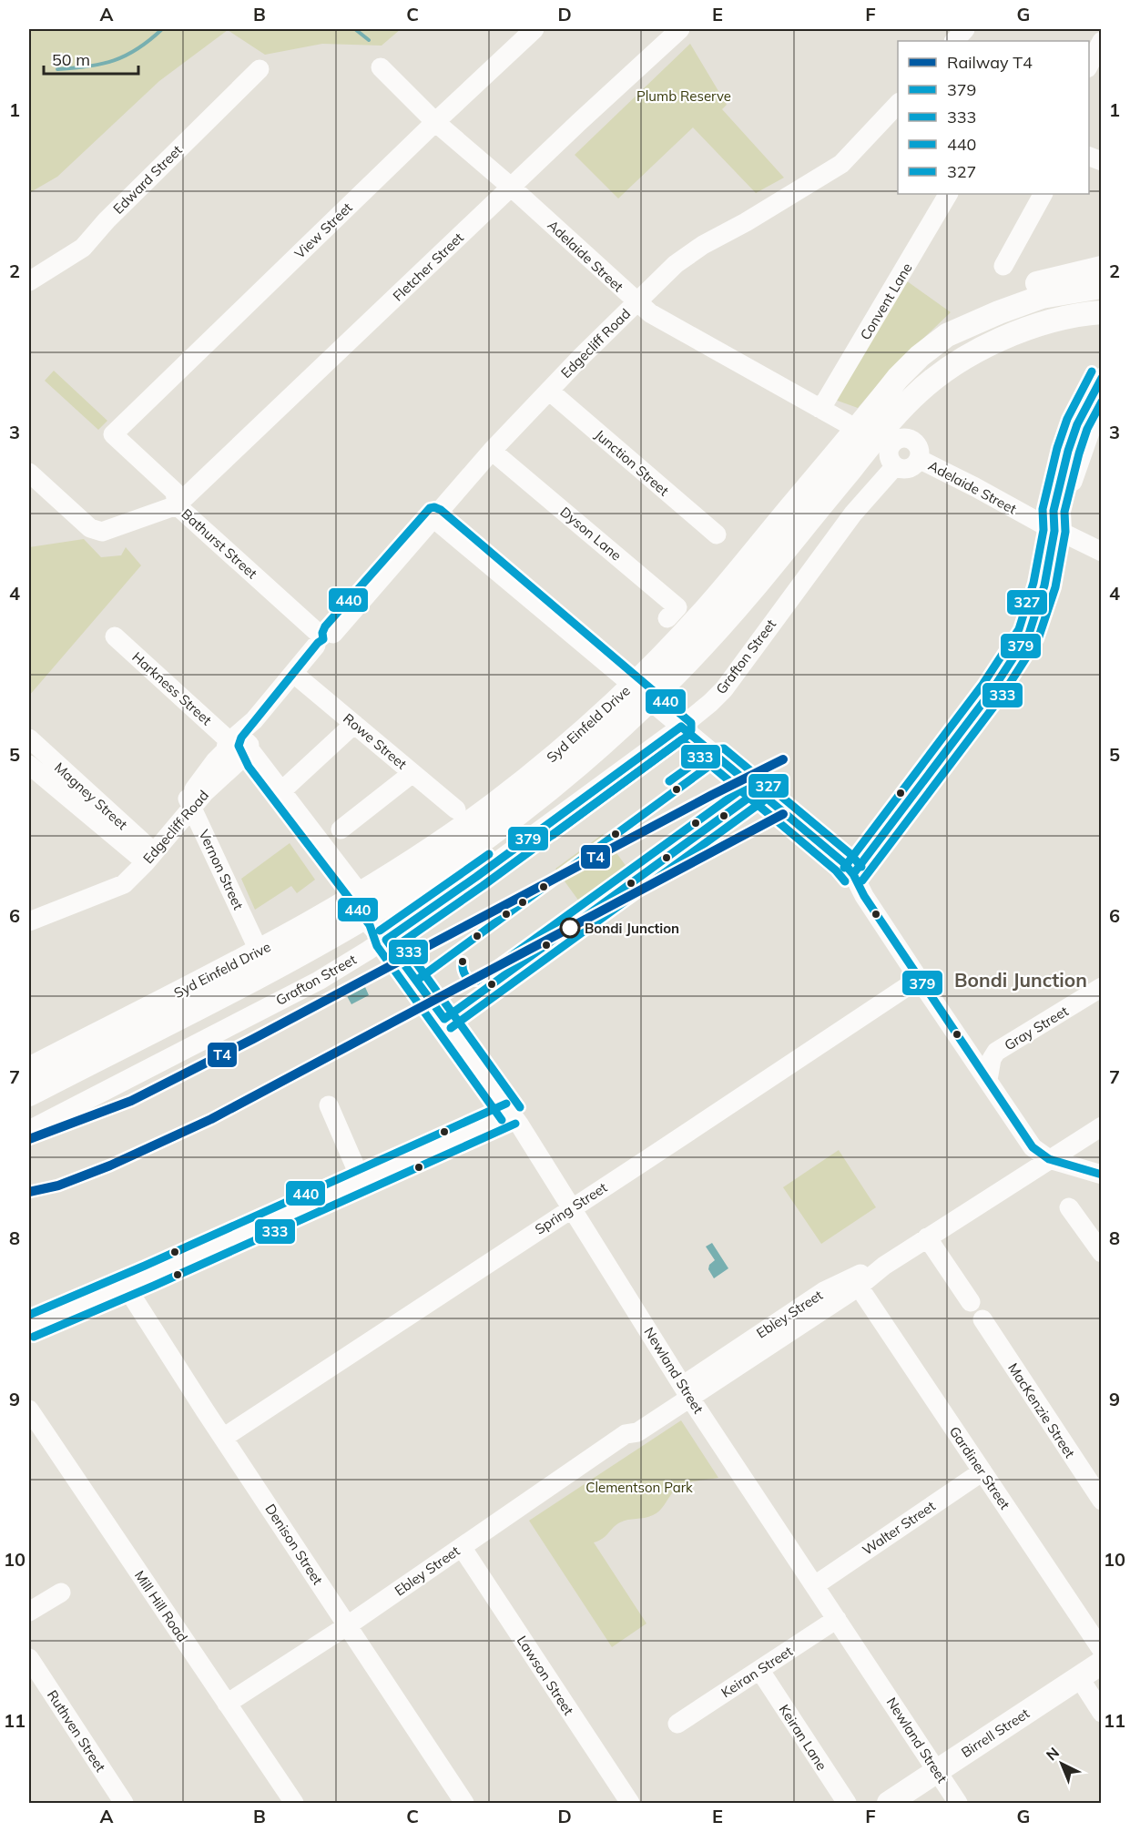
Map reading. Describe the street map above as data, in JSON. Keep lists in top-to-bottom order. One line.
{"streets":{"main road":["Syd Einfeld Drive","Birrell Street"],"street":["Edward Street","View Street","Adelaide Street","Fletcher Street","Convent Lane","Edgecliff Road","Junction Street","Dyson Lane","Bathurst Street","Grafton Street","Harkness Street","Rowe Street","Magney Street","Vernon Street","Gray Street","Spring Street","Ebley Street","Newland Street","MacKenzie Street","Gardiner Street","Walter Street","Denison Street","Mill Hill Road","Keiran Street","Lawson Street","Ruthven Street","Keiran Lane"]},"crossings":[["View Street","Adelaide Street"],["View Street","Fletcher Street"],["View Street","Bathurst Street"],["Adelaide Street","Fletcher Street"],["Adelaide Street","Convent Lane"],["Adelaide Street","Edgecliff Road"],["Adelaide Street","Grafton Street"],["Fletcher Street","Bathurst Street"],["Edgecliff Road","Junction Street"],["Edgecliff Road","Dyson Lane"],["Edgecliff Road","Bathurst Street"],["Edgecliff Road","Harkness Street"],["Edgecliff Road","Rowe Street"],["Edgecliff Road","Magney Street"],["Edgecliff Road","Vernon Street"],["Grafton Street","Vernon Street"],["Grafton Street","Newland Street"],["Syd Einfeld Drive","Vernon Street"],["Spring Street","Newland Street"],["Spring Street","Denison Street"],["Ebley Street","Newland Street"],["Ebley Street","Gardiner Street"],["Ebley Street","Denison Street"],["Ebley Street","Mill Hill Road"],["Ebley Street","Lawson Street"],["Newland Street","Walter Street"],["Newland Street","Keiran Street"],["Newland Street","Birrell Street"],["Gardiner Street","Walter Street"],["Keiran Street","Keiran Lane"]],"districts":["Bondi Junction"],"parks":["Plumb Reserve","Clementson Park"],"places":["Bondi Junction"],"lines":["transit line 327","transit line 379","transit line 333","transit line 440","rail line T4"],"legend":["Railway T4","379","333","440","327"],"scale_bar":"50 m","north":"top left","grid":{"columns":["A","B","C","D","E","F","G"],"rows":["1","2","3","4","5","6","7","8","9","10","11"]}}
